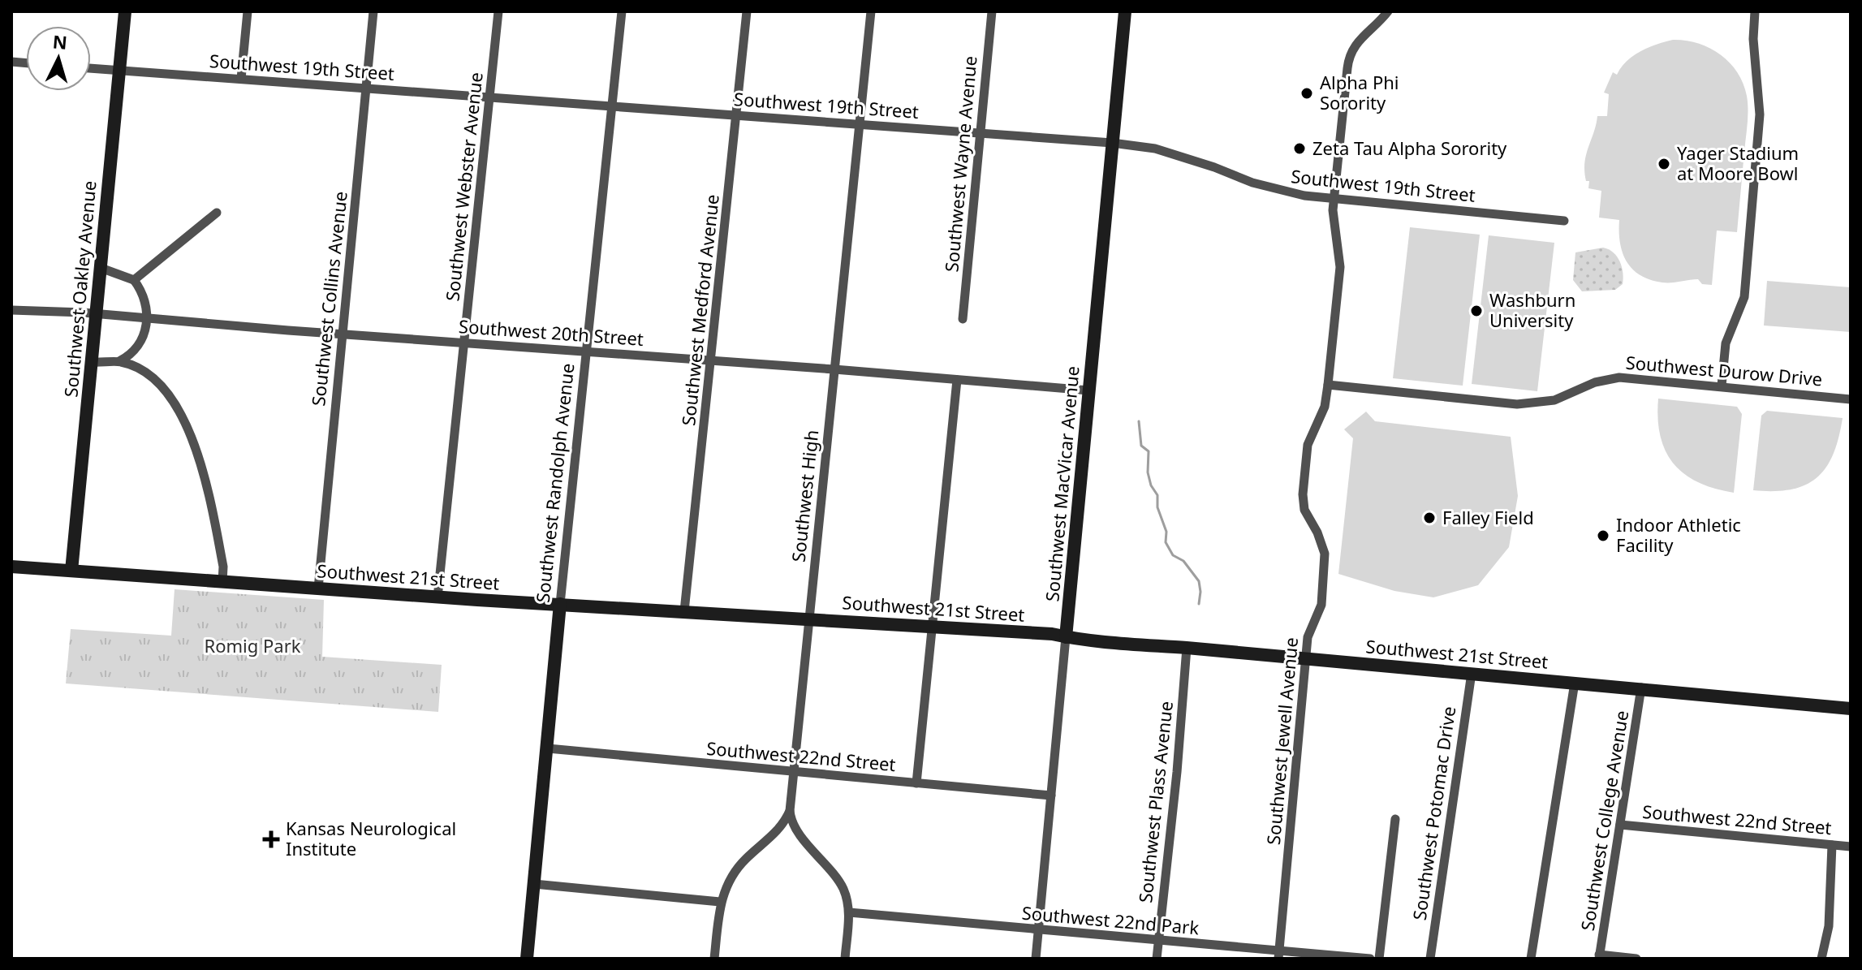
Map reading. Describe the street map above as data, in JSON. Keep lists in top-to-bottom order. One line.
{"streets":{"main road":["Southwest Oakley Avenue","Southwest Randolph Avenue","Southwest MacVicar Avenue","Southwest 21st Street"],"street":["Southwest 19th Street","Southwest Wayne Avenue","Southwest Webster Avenue","Southwest Collins Avenue","Southwest Medford Avenue","Southwest 20th Street","Southwest Durow Drive","Southwest High","Southwest Jewell Avenue","Southwest 22nd Street","Southwest Plass Avenue","Southwest Potomac Drive","Southwest College Avenue","Southwest 22nd Park"]},"crossings":[["Southwest 19th Street","Southwest Wayne Avenue"],["Southwest 19th Street","Southwest Webster Avenue"],["Southwest 19th Street","Southwest Oakley Avenue"],["Southwest 19th Street","Southwest Collins Avenue"],["Southwest 19th Street","Southwest Medford Avenue"],["Southwest 19th Street","Southwest Randolph Avenue"],["Southwest 19th Street","Southwest MacVicar Avenue"],["Southwest 19th Street","Southwest High"],["Southwest 19th Street","Southwest Jewell Avenue"],["Southwest Webster Avenue","Southwest 20th Street"],["Southwest Webster Avenue","Southwest 21st Street"],["Southwest Oakley Avenue","Southwest 20th Street"],["Southwest Oakley Avenue","Southwest 21st Street"],["Southwest Collins Avenue","Southwest 20th Street"],["Southwest Collins Avenue","Southwest 21st Street"],["Southwest Medford Avenue","Southwest 20th Street"],["Southwest Medford Avenue","Southwest 21st Street"],["Southwest 20th Street","Southwest Randolph Avenue"],["Southwest 20th Street","Southwest MacVicar Avenue"],["Southwest 20th Street","Southwest High"],["Southwest Durow Drive","Southwest Jewell Avenue"],["Southwest Randolph Avenue","Southwest 21st Street"],["Southwest Randolph Avenue","Southwest 22nd Street"],["Southwest MacVicar Avenue","Southwest 21st Street"],["Southwest MacVicar Avenue","Southwest 22nd Street"],["Southwest MacVicar Avenue","Southwest 22nd Park"],["Southwest High","Southwest 21st Street"],["Southwest High","Southwest 22nd Street"],["Southwest 21st Street","Southwest Jewell Avenue"],["Southwest 21st Street","Southwest Plass Avenue"],["Southwest 21st Street","Southwest Potomac Drive"],["Southwest 21st Street","Southwest College Avenue"],["Southwest Jewell Avenue","Southwest 22nd Park"],["Southwest 22nd Street","Southwest College Avenue"],["Southwest Plass Avenue","Southwest 22nd Park"]],"parks":["Romig Park"],"places":{"other":["Alpha Phi Sorority","Zeta Tau Alpha Sorority","Yager Stadium at Moore Bowl","Washburn University","Falley Field","Indoor Athletic Facility"],"health":["Kansas Neurological Institute"]},"north":"top"}
